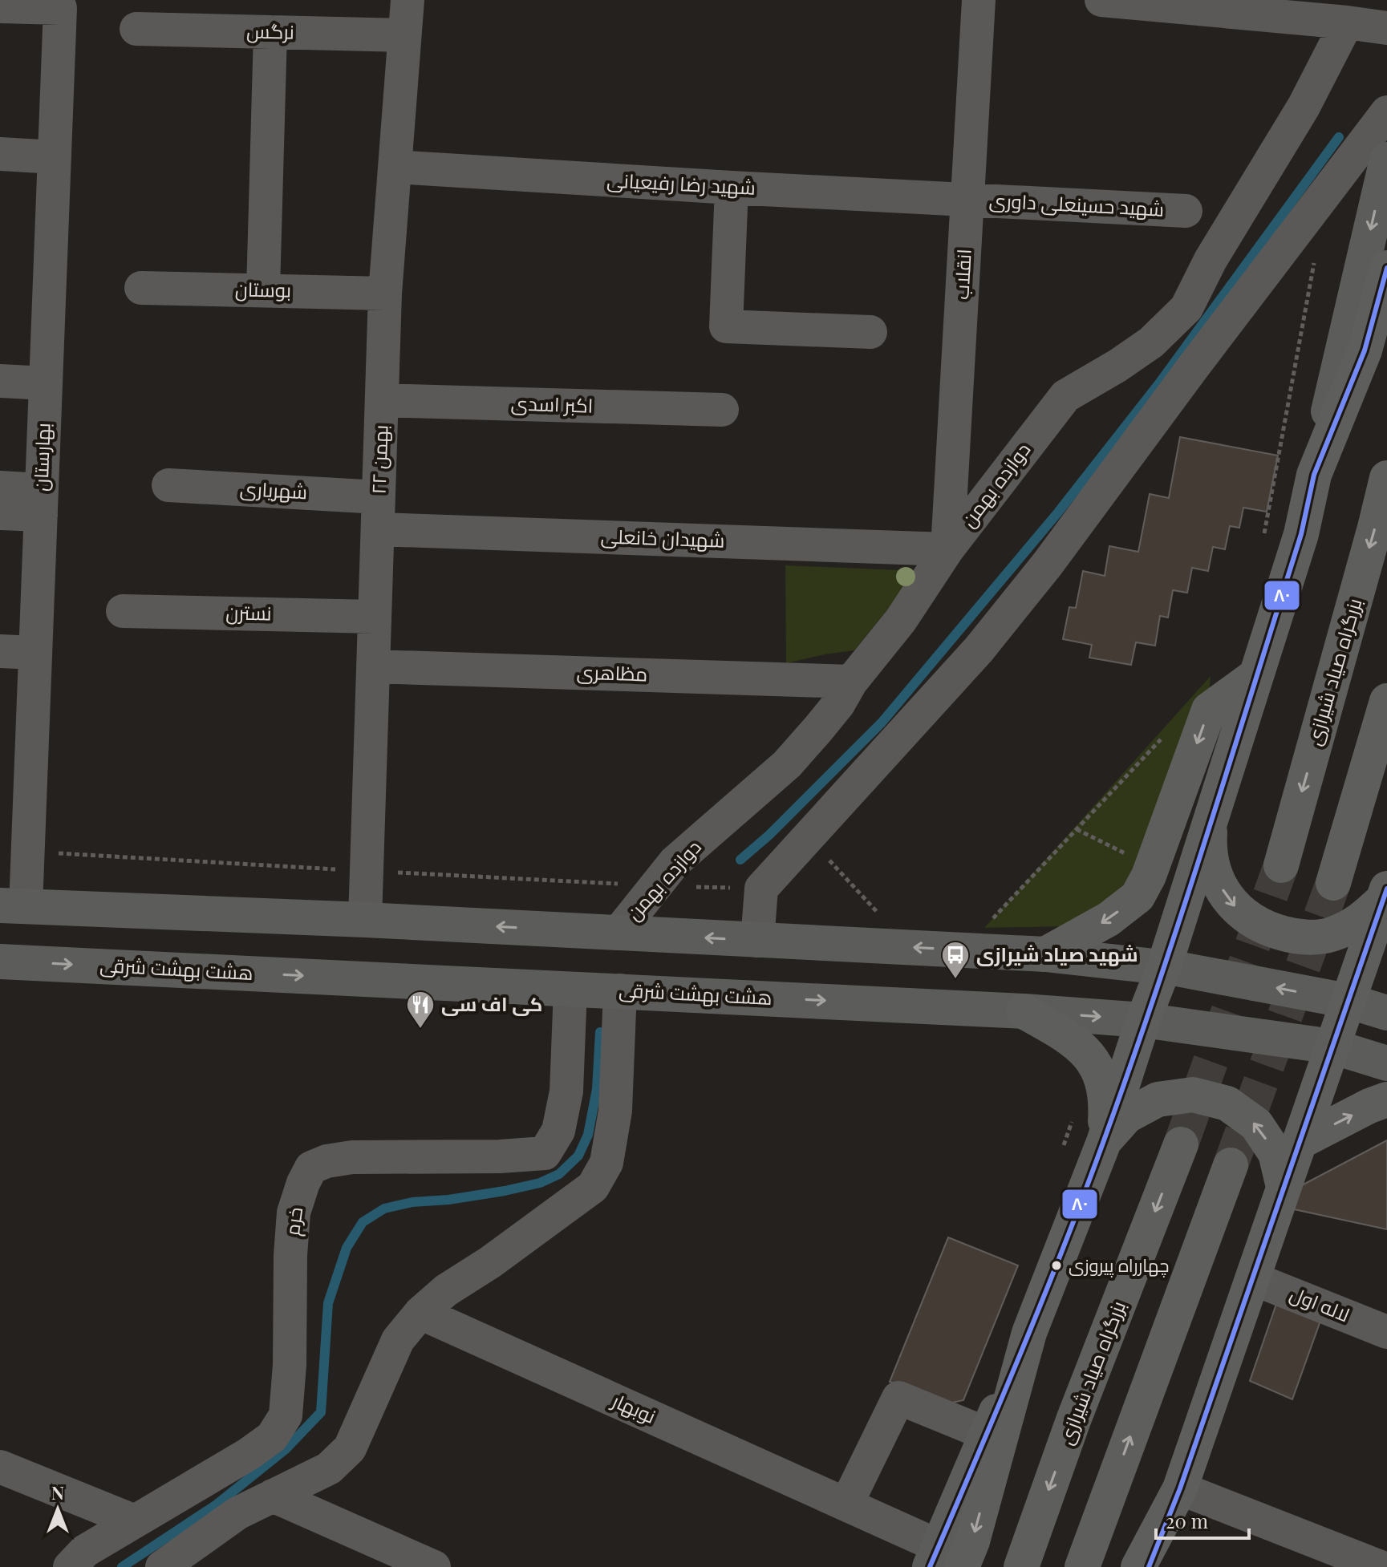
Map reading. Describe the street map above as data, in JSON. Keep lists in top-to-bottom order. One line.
{"streets":{"highway":["بزرگراه صیاد شیرازی"],"main road":["هشت بهشت شرقی"],"street":["نرگس","شهید رضا رفیعیانی","شهید حسینعلی داوری","انقلاب","بوستان","اکبر اسدی","بهارستان","۲۲ بهمن","دوازده بهمن","شهریاری","شهیدان خانعلی","نسترن","مظاهری","خرم","لاله اول","نوبهار"]},"crossings":[["نرگس","۲۲ بهمن"],["شهید رضا رفیعیانی","شهید حسینعلی داوری"],["شهید رضا رفیعیانی","انقلاب"],["شهید رضا رفیعیانی","۲۲ بهمن"],["شهید حسینعلی داوری","انقلاب"],["انقلاب","دوازده بهمن"],["انقلاب","شهیدان خانعلی"],["بوستان","۲۲ بهمن"],["اکبر اسدی","۲۲ بهمن"],["۲۲ بهمن","شهریاری"],["۲۲ بهمن","شهیدان خانعلی"],["۲۲ بهمن","نسترن"],["۲۲ بهمن","مظاهری"],["دوازده بهمن","شهیدان خانعلی"],["دوازده بهمن","مظاهری"],["شهریاری","شهیدان خانعلی"],["هشت بهشت شرقی","خرم"]],"places":{"bus stop":["شهید صیاد شیرازی"],"restaurant":["کی اف سی"],"other":["چهارراه پیروزی"]},"lines":["transit line ۸۰"],"scale_bar":"20 m","north":"top"}
